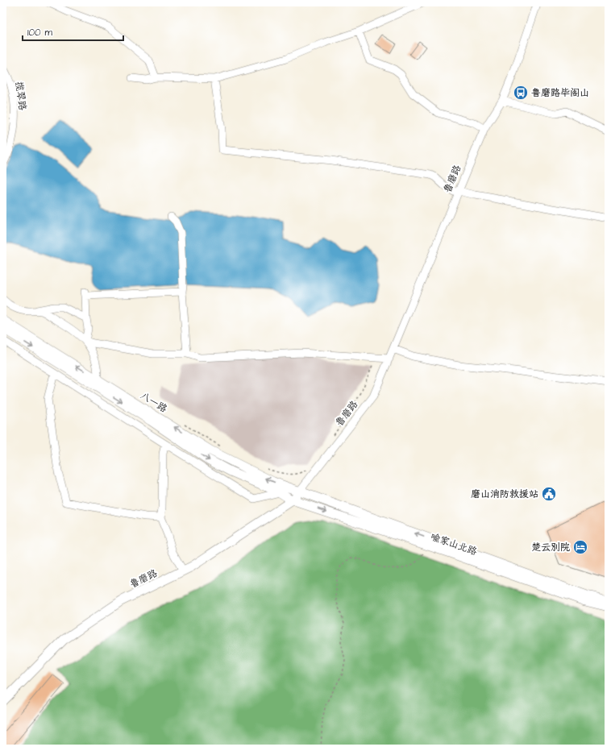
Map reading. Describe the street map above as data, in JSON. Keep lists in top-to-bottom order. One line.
{"streets":{"main road":["鲁磨路","八一路","喻家山北路"],"street":["揽翠路"]},"crossings":[["鲁磨路","八一路"],["鲁磨路","喻家山北路"],["八一路","喻家山北路"]],"places":{"bus stop":["鲁磨路毕阁山"],"public building":["磨山消防救援站"],"hotel":["楚云别院"]},"scale_bar":"100 m"}
